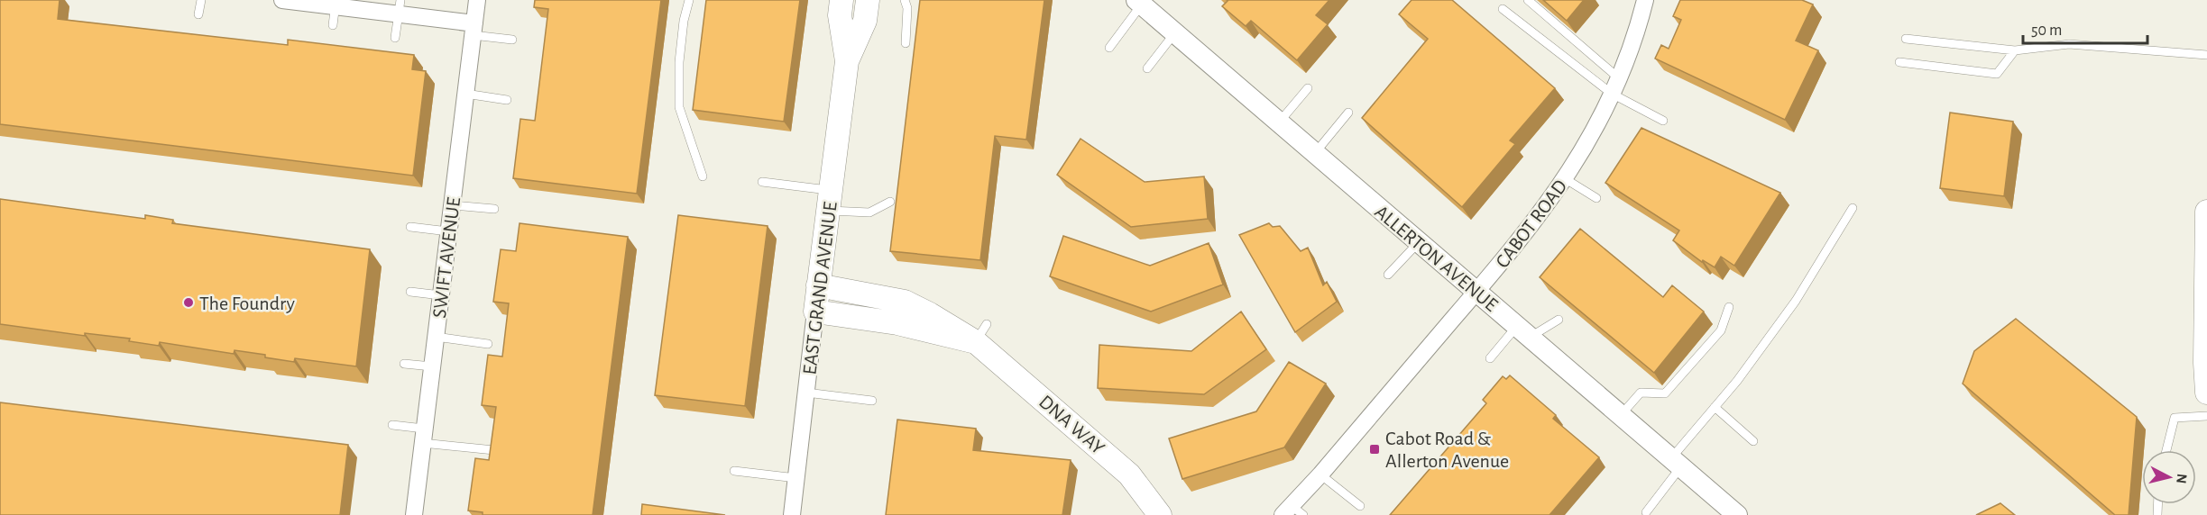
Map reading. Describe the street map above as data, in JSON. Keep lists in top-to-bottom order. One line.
{"streets":{"main road":["EAST GRAND AVENUE","DNA WAY"],"street":["CABOT ROAD","SWIFT AVENUE","ALLERTON AVENUE"]},"crossings":[["CABOT ROAD","ALLERTON AVENUE"],["EAST GRAND AVENUE","DNA WAY"]],"places":{"other":["The Foundry"],"transit":["Cabot Road & Allerton Avenue"]},"scale_bar":"50 m","north":"right"}
